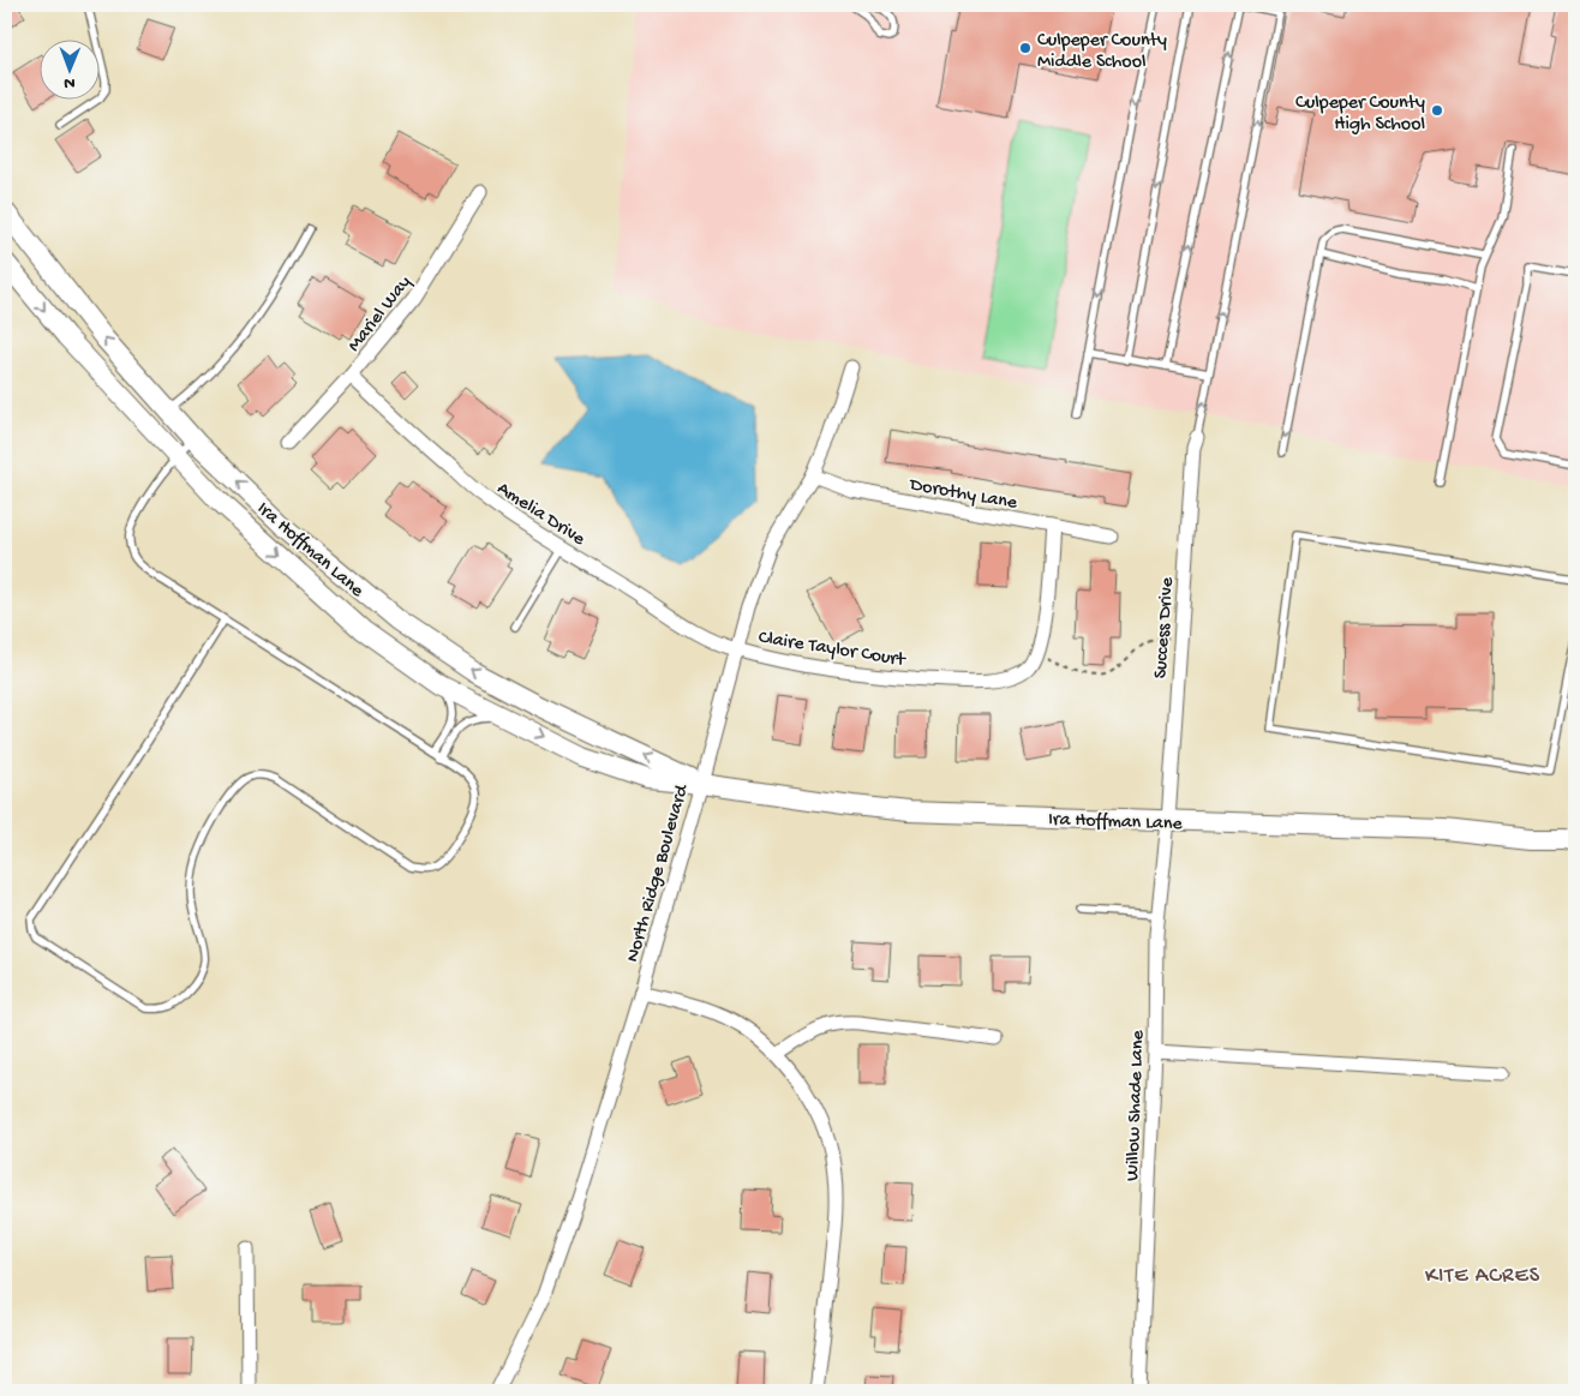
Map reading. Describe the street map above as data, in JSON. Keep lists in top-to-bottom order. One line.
{"streets":{"main road":["Ira Hoffman Lane"],"street":["Mariel Way","Dorothy Lane","Amelia Drive","Success Drive","Claire Taylor Court","North Ridge Boulevard","Willow Shade Lane"]},"crossings":[["Mariel Way","Amelia Drive"],["Dorothy Lane","Claire Taylor Court"],["Dorothy Lane","North Ridge Boulevard"],["Amelia Drive","Claire Taylor Court"],["Amelia Drive","North Ridge Boulevard"],["Ira Hoffman Lane","Success Drive"],["Ira Hoffman Lane","North Ridge Boulevard"],["Ira Hoffman Lane","Willow Shade Lane"],["Success Drive","Willow Shade Lane"],["Claire Taylor Court","North Ridge Boulevard"]],"districts":["KITE ACRES"],"places":["Culpeper County Middle School","Culpeper County High School"],"north":"bottom"}
